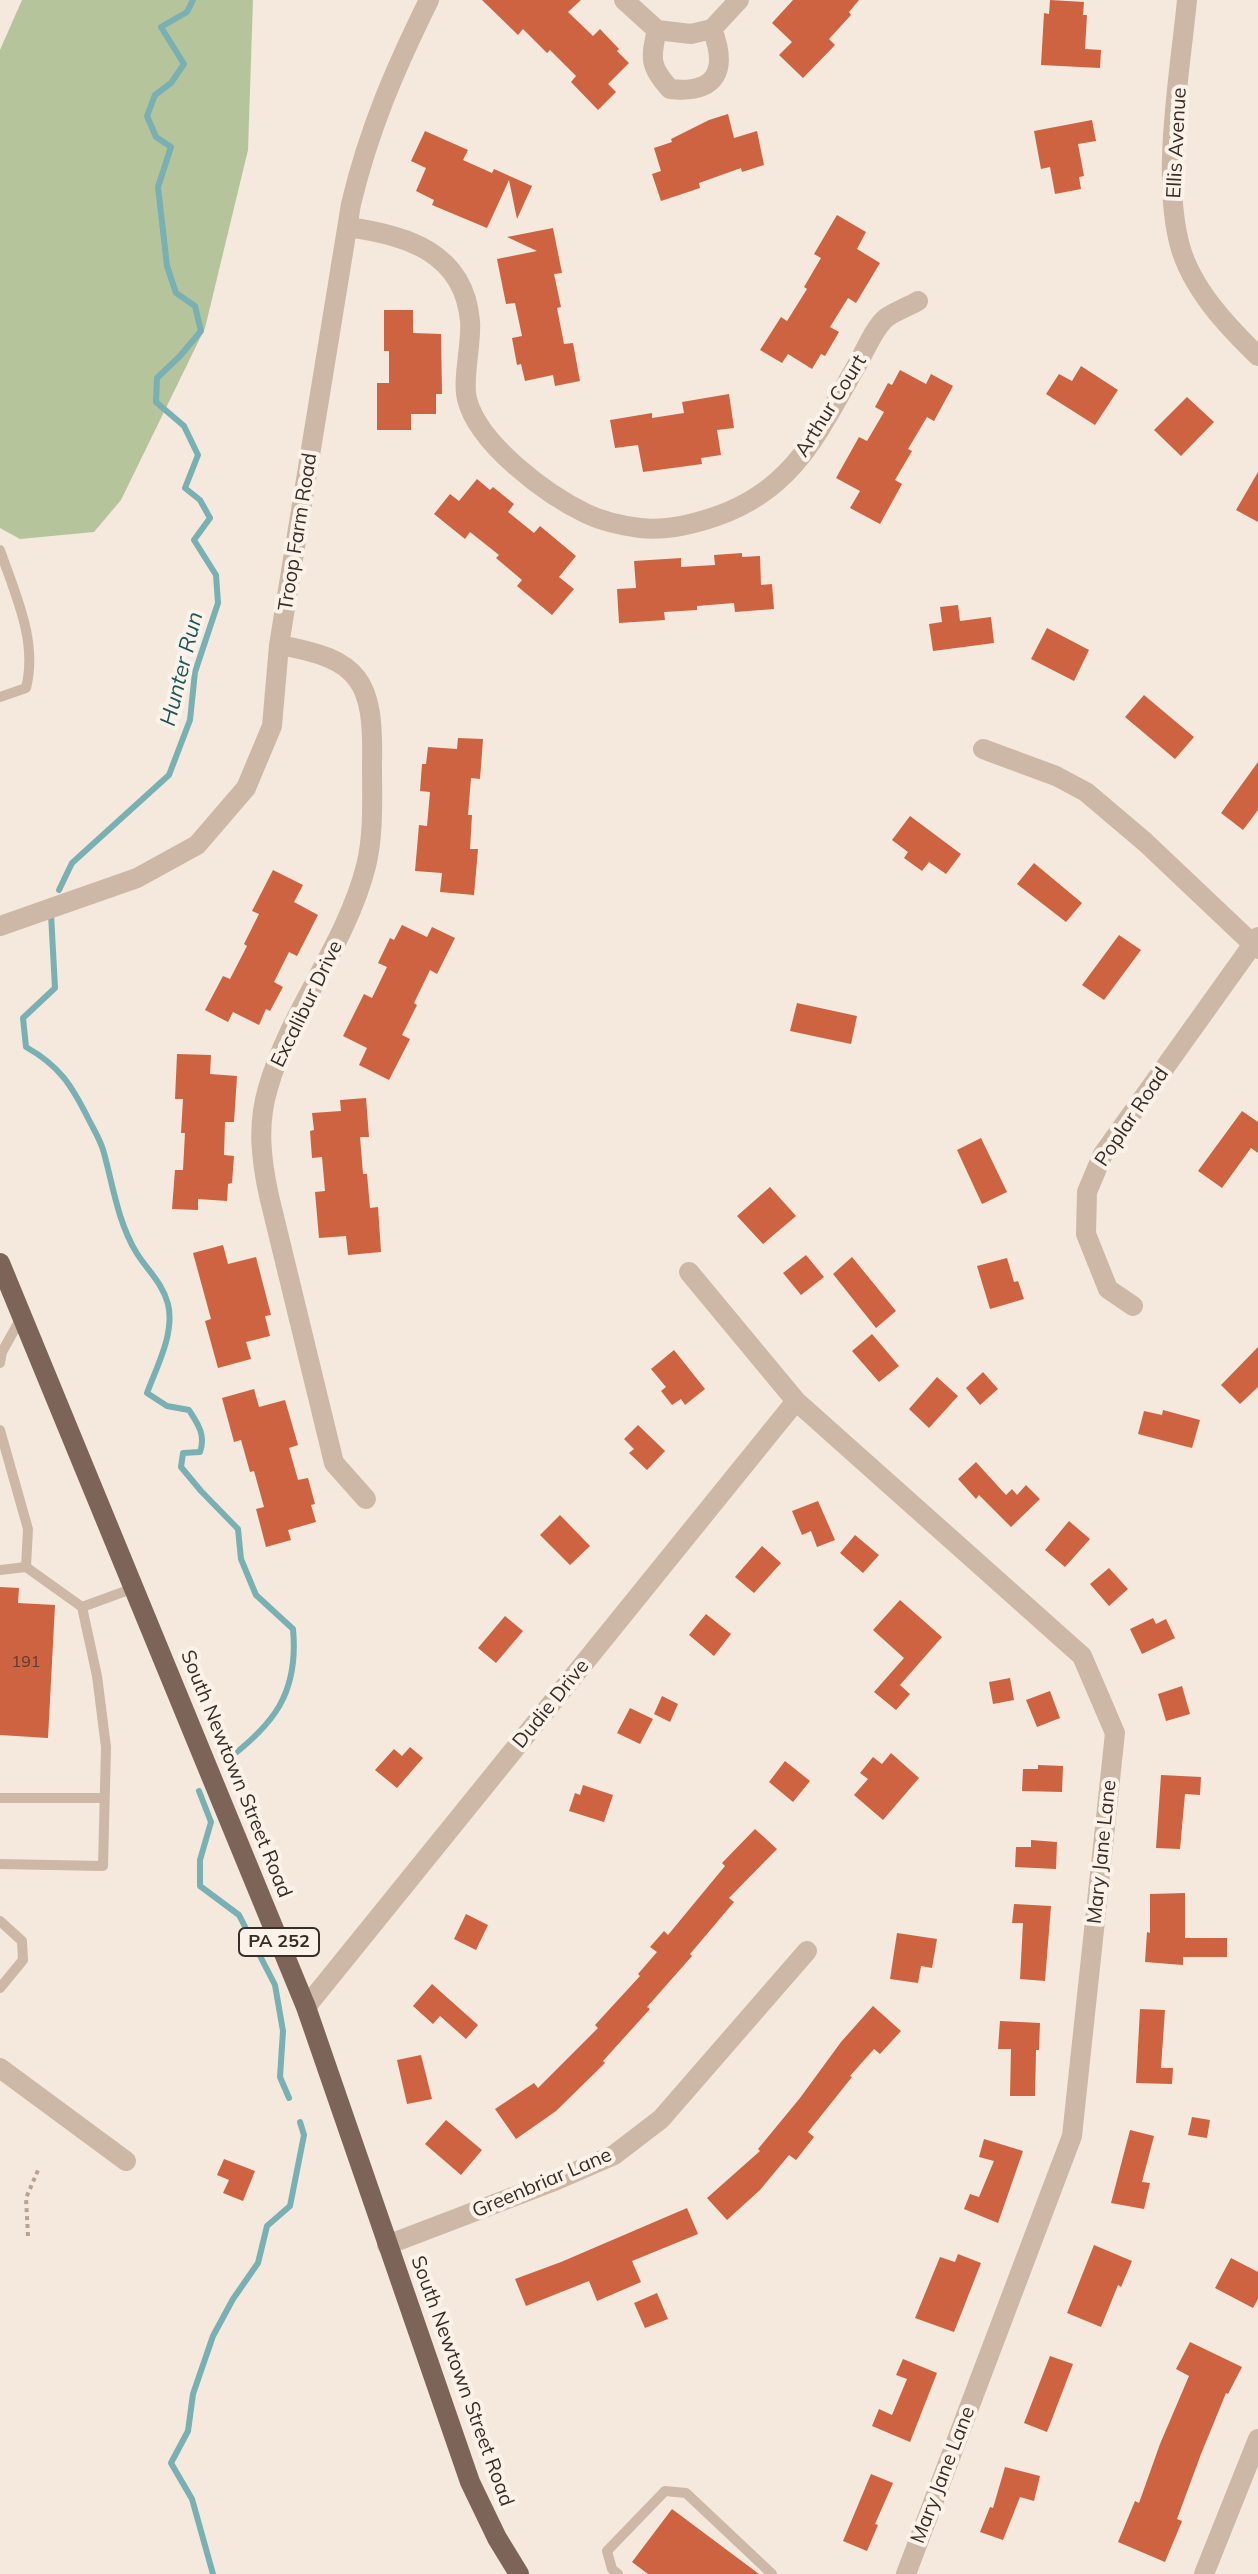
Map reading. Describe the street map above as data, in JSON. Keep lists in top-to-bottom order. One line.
{"streets":{"main road":["South Newtown Street Road","PA 252"],"street":["Ellis Avenue","Arthur Court","Troop Farm Road","Excalibur Drive","Poplar Road","Dudie Drive","Mary Jane Lane","Greenbriar Lane"]},"crossings":[["Arthur Court","Troop Farm Road"],["Troop Farm Road","Excalibur Drive"],["Dudie Drive","South Newtown Street Road"],["Dudie Drive","Mary Jane Lane"],["South Newtown Street Road","Greenbriar Lane"]],"water":["Hunter Run"],"house_numbers":["191"]}
